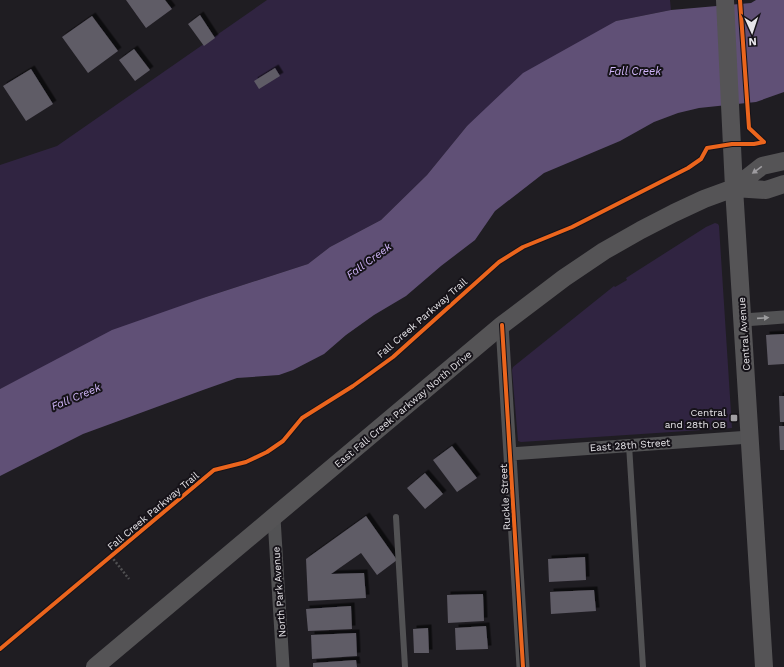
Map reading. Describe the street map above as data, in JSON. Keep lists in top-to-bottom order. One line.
{"streets":{"main road":["Central Avenue","East Fall Creek Parkway North Drive"],"street":["East 28th Street","Ruckle Street","North Park Avenue"],"cycle path":["Fall Creek Parkway Trail"]},"crossings":[["Central Avenue","East Fall Creek Parkway North Drive"],["Central Avenue","East 28th Street"],["East Fall Creek Parkway North Drive","Ruckle Street"],["East Fall Creek Parkway North Drive","North Park Avenue"],["East 28th Street","Ruckle Street"]],"water":["Fall Creek"],"places":{"transit":["Central and 28th OB"]},"north":"bottom"}
